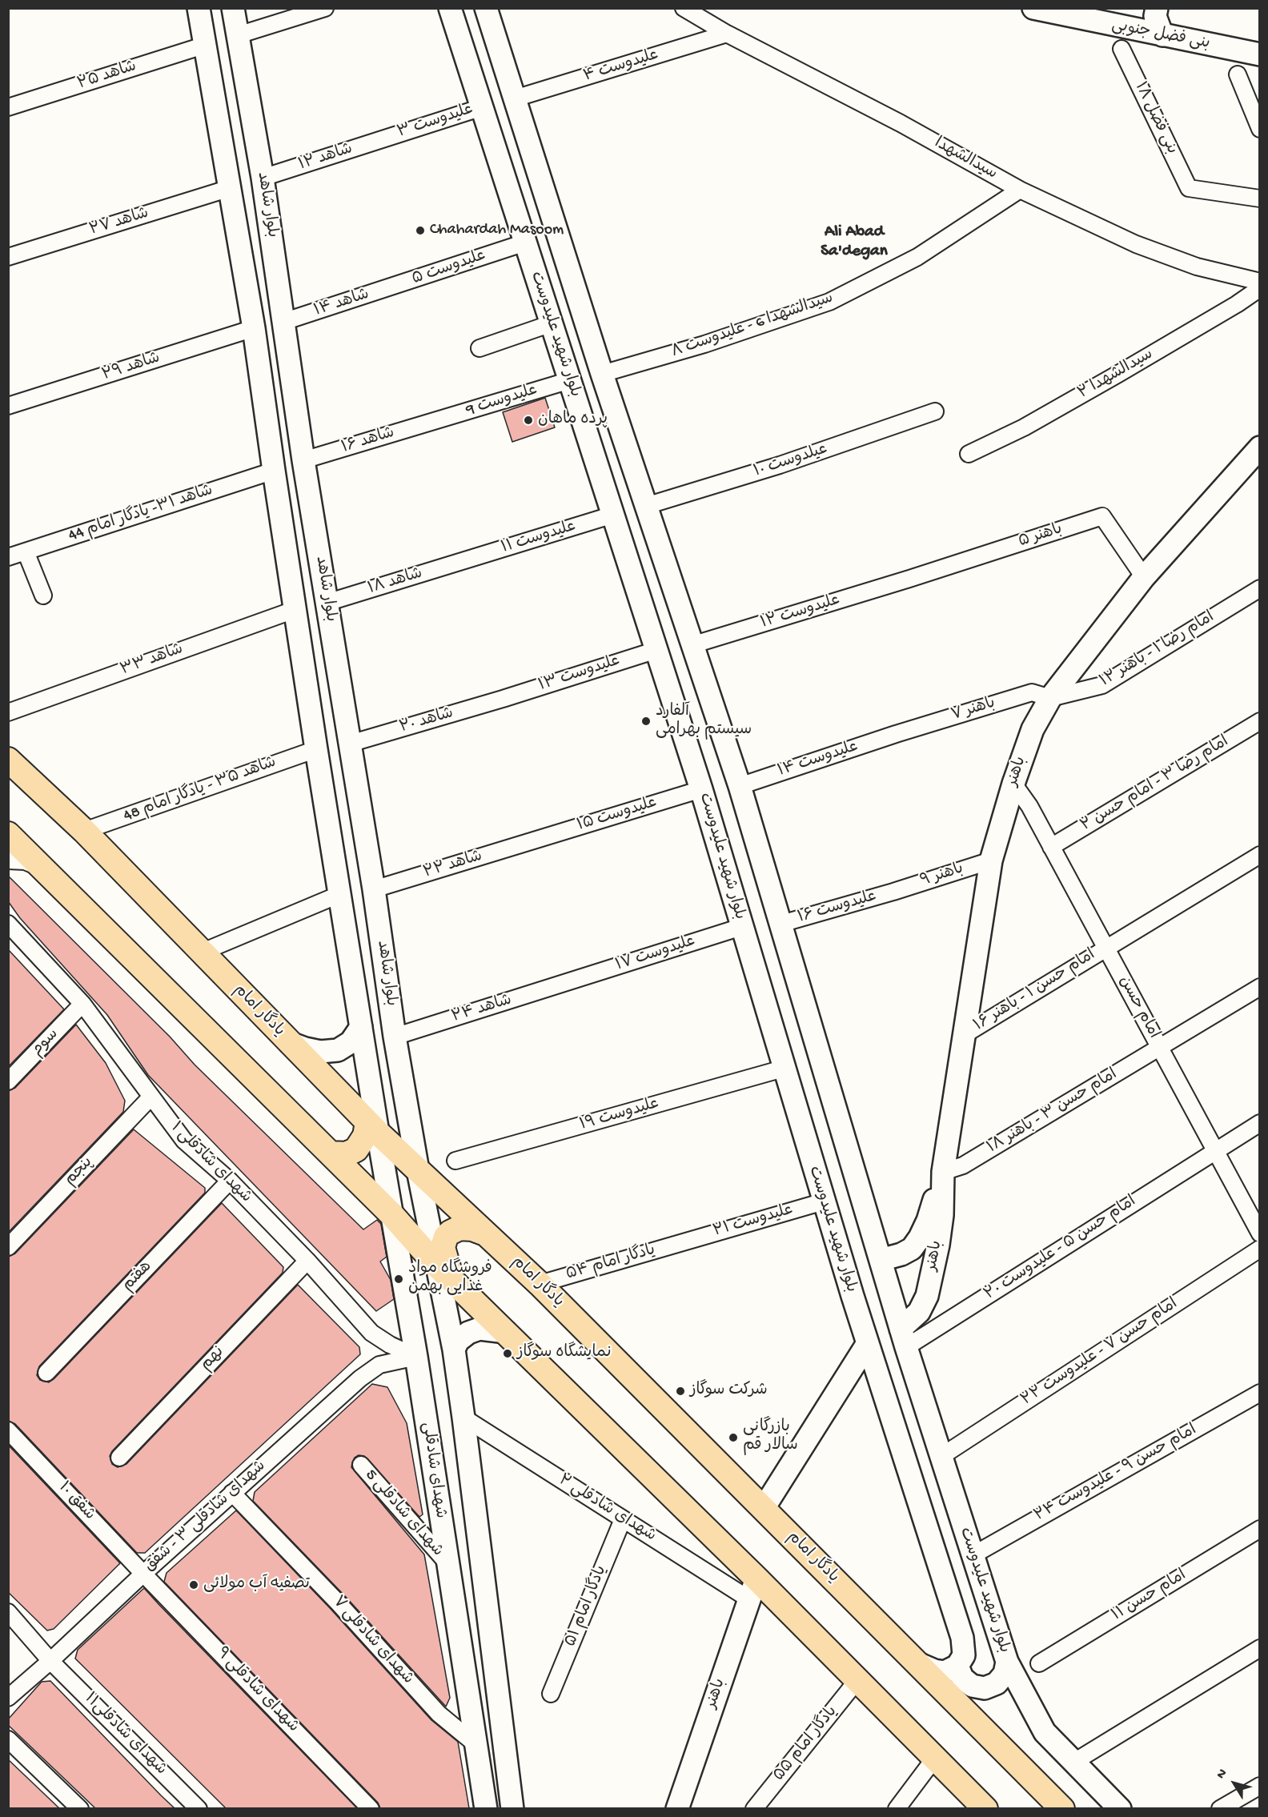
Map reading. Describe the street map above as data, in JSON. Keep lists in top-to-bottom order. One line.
{"streets":{"main road":["بنی فضل جنوبی","بلوار شاهد","بلوار شهید علیدوست","باهنر","یادگار امام","شهدای شادقلی"],"street":["علیدوست ۴","شاهد ۲۵","بنی فضل ۱۸","علیدوست ۳","شاهد ۱۲","سیدالشهدا","شاهد ۲۷","علیدوست ۵","شاهد ۱۴","سیدالشهدا 6 - علیدوست ۸","شاهد ۲۹","سیدالشهدا ۲","علیدوست 9","شاهد ۱۶","عیلدوست ۱۰","شاهد ۳۱- یادگار امام 44","باهنر ۵","علیدوست ۱۱","شاهد ۱۸","علیدوست ۱۲","امام رضا ۱ - باهنر ۱۲","شاهد ۳۳","علیدوست ۱۳","باهنر ۷","شاهد ۲۰","علیدوست ۱۴","امام رضا ۳ - امام حسن ۲","شاهد ۳۵ - یادگار امام 48","علیدوست ۱۵","شاهد ۲۲","باهنر ۹","علیدوست ۱۶","علیدوست ۱۷","امام حسن ۱ - باهنر ۱۶","امام حسن","شاهد ۲۴","سوم","امام حسن ۳ - باهنر ۱۸","علیدوست ۱۹","شهدای شادقلی ۱","پنجم","علیدوست ۲۱","امام حسن ۵ - علیدوست ۲۰","یادگار امام ۵۴","هفتم","امام حسن ۷ - علیدوست ۲۲","نهم","امام حسن ۹ - علیدوست ۲۴","شفق ۱۰","شهدای شادقلی ۲","شهدای شادقلی 5","شهدای شادقلی ۳ - شفق","امام حسن ۱۱","یادگار امام ۵۱","شهدای شادقلی ۷","شهدای شادقلی ۹","شهدای شادقلی۱۱","یادگار امام ۵۵"]},"crossings":[["علیدوست ۴","سیدالشهدا"],["علیدوست ۴","بلوار شهید علیدوست"],["شاهد ۲۵","بلوار شاهد"],["علیدوست ۳","شاهد ۱۲"],["علیدوست ۳","بلوار شهید علیدوست"],["شاهد ۱۲","بلوار شاهد"],["سیدالشهدا","سیدالشهدا 6 - علیدوست ۸"],["بلوار شاهد","شاهد ۲۷"],["بلوار شاهد","شاهد ۱۴"],["بلوار شاهد","شاهد ۲۹"],["بلوار شاهد","شاهد ۱۶"],["بلوار شاهد","شاهد ۳۱- یادگار امام 44"],["بلوار شاهد","شاهد ۱۸"],["بلوار شاهد","شاهد ۳۳"],["بلوار شاهد","شاهد ۲۰"],["بلوار شاهد","شاهد ۳۵ - یادگار امام 48"],["بلوار شاهد","شاهد ۲۲"],["بلوار شاهد","شاهد ۲۴"],["بلوار شاهد","یادگار امام"],["بلوار شاهد","شهدای شادقلی"],["علیدوست ۵","شاهد ۱۴"],["علیدوست ۵","بلوار شهید علیدوست"],["سیدالشهدا 6 - علیدوست ۸","بلوار شهید علیدوست"],["بلوار شهید علیدوست","علیدوست 9"],["بلوار شهید علیدوست","عیلدوست ۱۰"],["بلوار شهید علیدوست","علیدوست ۱۱"],["بلوار شهید علیدوست","علیدوست ۱۲"],["بلوار شهید علیدوست","علیدوست ۱۳"],["بلوار شهید علیدوست","علیدوست ۱۴"],["بلوار شهید علیدوست","باهنر"],["بلوار شهید علیدوست","علیدوست ۱۵"],["بلوار شهید علیدوست","علیدوست ۱۶"],["بلوار شهید علیدوست","علیدوست ۱۷"],["بلوار شهید علیدوست","علیدوست ۱۹"],["بلوار شهید علیدوست","علیدوست ۲۱"],["بلوار شهید علیدوست","امام حسن ۵ - علیدوست ۲۰"],["بلوار شهید علیدوست","امام حسن ۷ - علیدوست ۲۲"],["بلوار شهید علیدوست","امام حسن ۹ - علیدوست ۲۴"],["علیدوست 9","شاهد ۱۶"],["باهنر ۵","علیدوست ۱۲"],["باهنر ۵","باهنر"],["علیدوست ۱۱","شاهد ۱۸"],["امام رضا ۱ - باهنر ۱۲","باهنر ۷"],["امام رضا ۱ - باهنر ۱۲","باهنر"],["علیدوست ۱۳","شاهد ۲۰"],["باهنر ۷","علیدوست ۱۴"],["باهنر ۷","باهنر"],["باهنر","باهنر ۹"],["باهنر","امام حسن ۱ - باهنر ۱۶"],["باهنر","امام حسن"],["باهنر","امام حسن ۳ - باهنر ۱۸"],["باهنر","امام حسن ۵ - علیدوست ۲۰"],["باهنر","شهدای شادقلی ۲"],["امام رضا ۳ - امام حسن ۲","امام حسن"],["شاهد ۳۵ - یادگار امام 48","یادگار امام"],["علیدوست ۱۵","شاهد ۲۲"],["باهنر ۹","علیدوست ۱۶"],["علیدوست ۱۷","شاهد ۲۴"],["امام حسن ۱ - باهنر ۱۶","امام حسن"],["امام حسن","امام حسن ۳ - باهنر ۱۸"],["امام حسن","امام حسن ۵ - علیدوست ۲۰"],["یادگار امام","یادگار امام ۵۴"],["یادگار امام","شهدای شادقلی"],["سوم","شهدای شادقلی ۱"],["شهدای شادقلی ۱","پنجم"],["شهدای شادقلی ۱","هفتم"],["شهدای شادقلی ۱","نهم"],["شهدای شادقلی ۱","شهدای شادقلی"],["شهدای شادقلی ۱","شهدای شادقلی ۳ - شفق"],["علیدوست ۲۱","یادگار امام ۵۴"],["شهدای شادقلی","شهدای شادقلی 5"],["شهدای شادقلی","شهدای شادقلی ۳ - شفق"],["شهدای شادقلی","شهدای شادقلی ۷"],["شفق ۱۰","شهدای شادقلی ۳ - شفق"],["شفق ۱۰","شهدای شادقلی ۹"],["شهدای شادقلی ۲","یادگار امام ۵۱"],["شهدای شادقلی ۳ - شفق","شهدای شادقلی ۷"],["شهدای شادقلی ۳ - شفق","شهدای شادقلی ۹"],["شهدای شادقلی ۳ - شفق","شهدای شادقلی۱۱"]],"districts":["Ali Abad Sa'degan"],"places":["Chahardah Masoom","پرده ماهان","آلفارد سیستم بهرامی","فروشگاه مواد غذایی بهمن","نمایشگاه سوگاز","شرکت سوگاز","بازرگانی سالار قم","تصفیه آب مولائی"],"north":"top left"}
